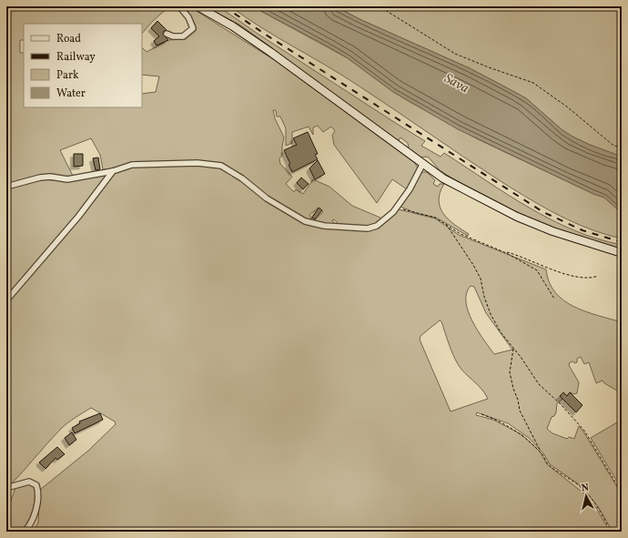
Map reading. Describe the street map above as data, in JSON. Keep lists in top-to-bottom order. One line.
{"water":["Sava"],"legend":["Road","Railway","Park","Water"],"north":"top"}
